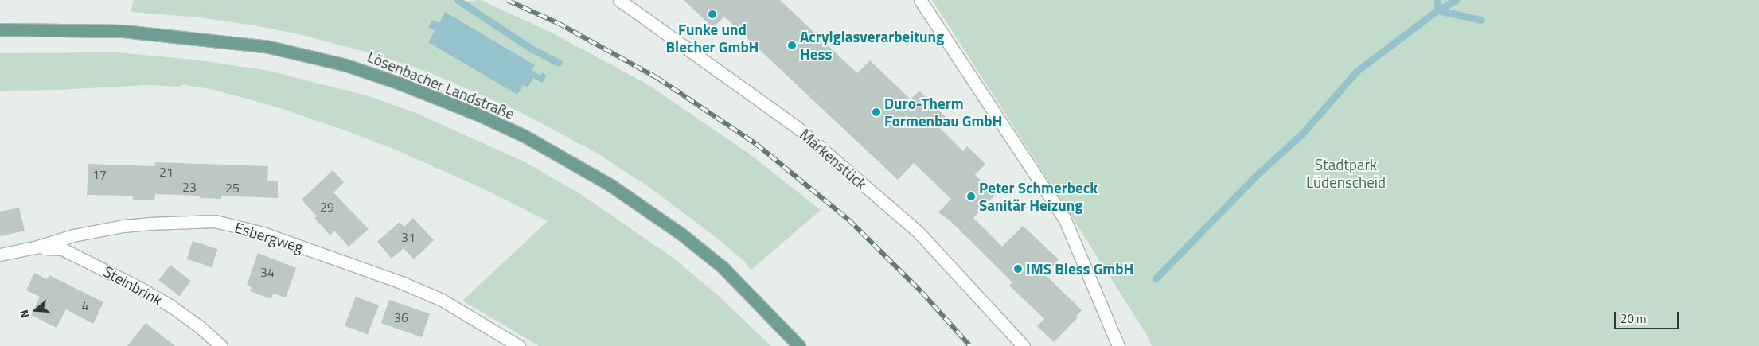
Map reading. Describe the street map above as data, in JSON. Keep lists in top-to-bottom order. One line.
{"streets":{"main road":["Lösenbacher Landstraße"],"street":["Märkenstück","Esbergweg","Steinbrink"]},"crossings":[["Esbergweg","Steinbrink"]],"parks":["Stadtpark Lüdenscheid"],"places":["Funke und Blecher GmbH","Acrylglasverarbeitung Hess","Duro-Therm Formenbau GmbH","Peter Schmerbeck Sanitär Heizung","IMS Bless GmbH"],"house_numbers":["21","17","23","25","29","31","34","4","36"],"scale_bar":"20 m","north":"left"}
